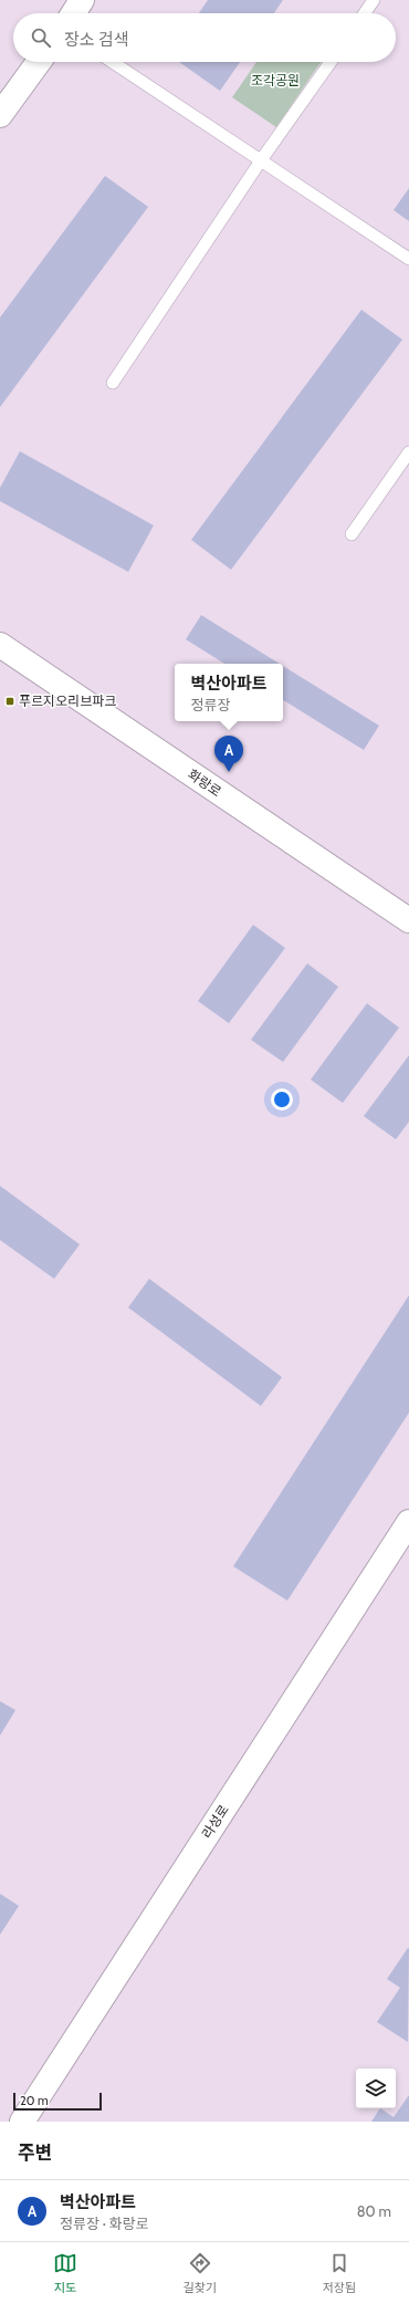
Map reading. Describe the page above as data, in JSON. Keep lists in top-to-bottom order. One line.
{"streets":{"street":["화랑로","라성로"]},"parks":["조각공원"],"places":{"transit":["푸르지오리브파크"]},"scale_bar":"20 m","page":{"search":"장소 검색","popup":["벽산아파트","정류장"],"pins":"A","scale":"20 m","heading":"주변","list":[{"mark":"A","name":"벽산아파트","note":"정류장 · 화랑로","value":"80 m"}],"nav":["지도","길찾기","저장됨"]}}
